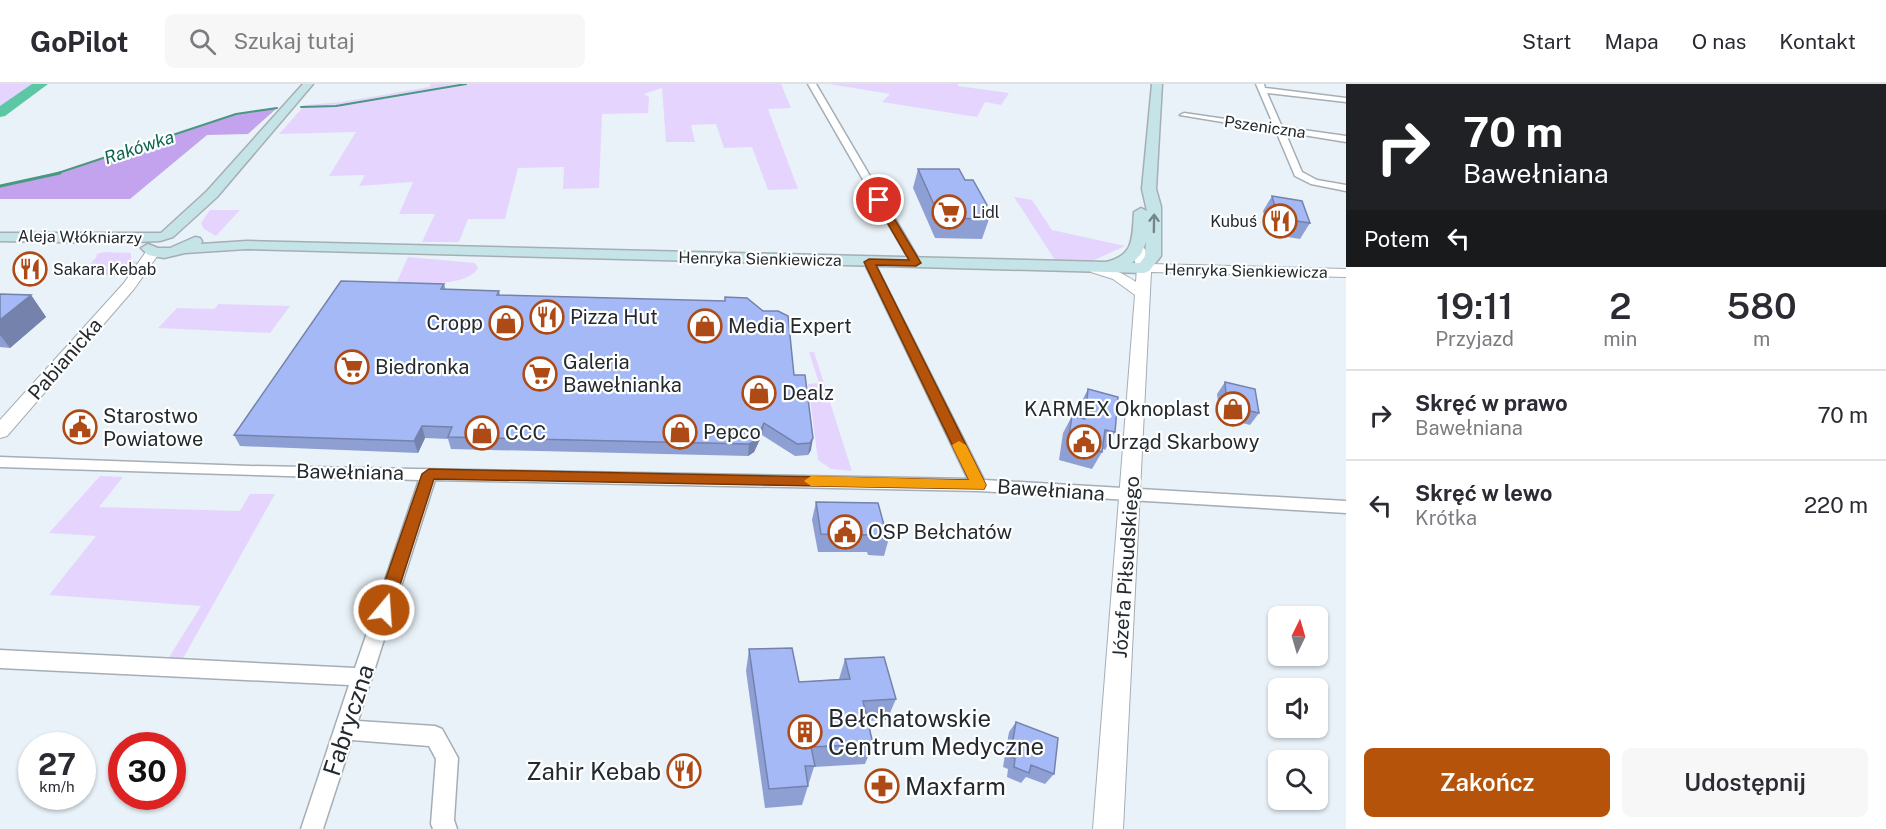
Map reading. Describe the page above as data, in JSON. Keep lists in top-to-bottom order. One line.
{"streets":{"main road":["Aleja Włókniarzy","Henryka Sienkiewicza","Pabianicka","Józefa Piłsudskiego"],"street":["Pszeniczna","Bawełniana","Fabryczna"]},"crossings":[["Aleja Włókniarzy","Pabianicka"],["Henryka Sienkiewicza","Pabianicka"],["Henryka Sienkiewicza","Józefa Piłsudskiego"],["Bawełniana","Józefa Piłsudskiego"],["Bawełniana","Fabryczna"]],"water":["Rakówka"],"places":{"supermarket":["Lidl","Biedronka","Galeria Bawełnianka"],"restaurant":["Kubuś","Sakara Kebab","Pizza Hut","Zahir Kebab"],"shop":["Cropp","Media Expert","Dealz","KARMEX Oknoplast","Pepco","CCC"],"public building":["Starostwo Powiatowe","Urząd Skarbowy","OSP Bełchatów"],"building":["Bełchatowskie Centrum Medyczne"],"pharmacy":["Maxfarm"]},"north":"top","page":{"header":"GoPilot","search":"Szukaj tutaj","nav":["Start","Mapa","O nas","Kontakt"],"turn":["70 m","Bawełniana"],"then":"Potem","eta":["19:11","Przyjazd","2","min","580","m"],"list":[{"name":"Skręć w prawo","note":"Bawełniana","value":"70 m"},{"name":"Skręć w lewo","note":"Krótka","value":"220 m"}],"speed":"27 km/h","limit":"30","buttons":["Zakończ","Udostępnij"]}}
